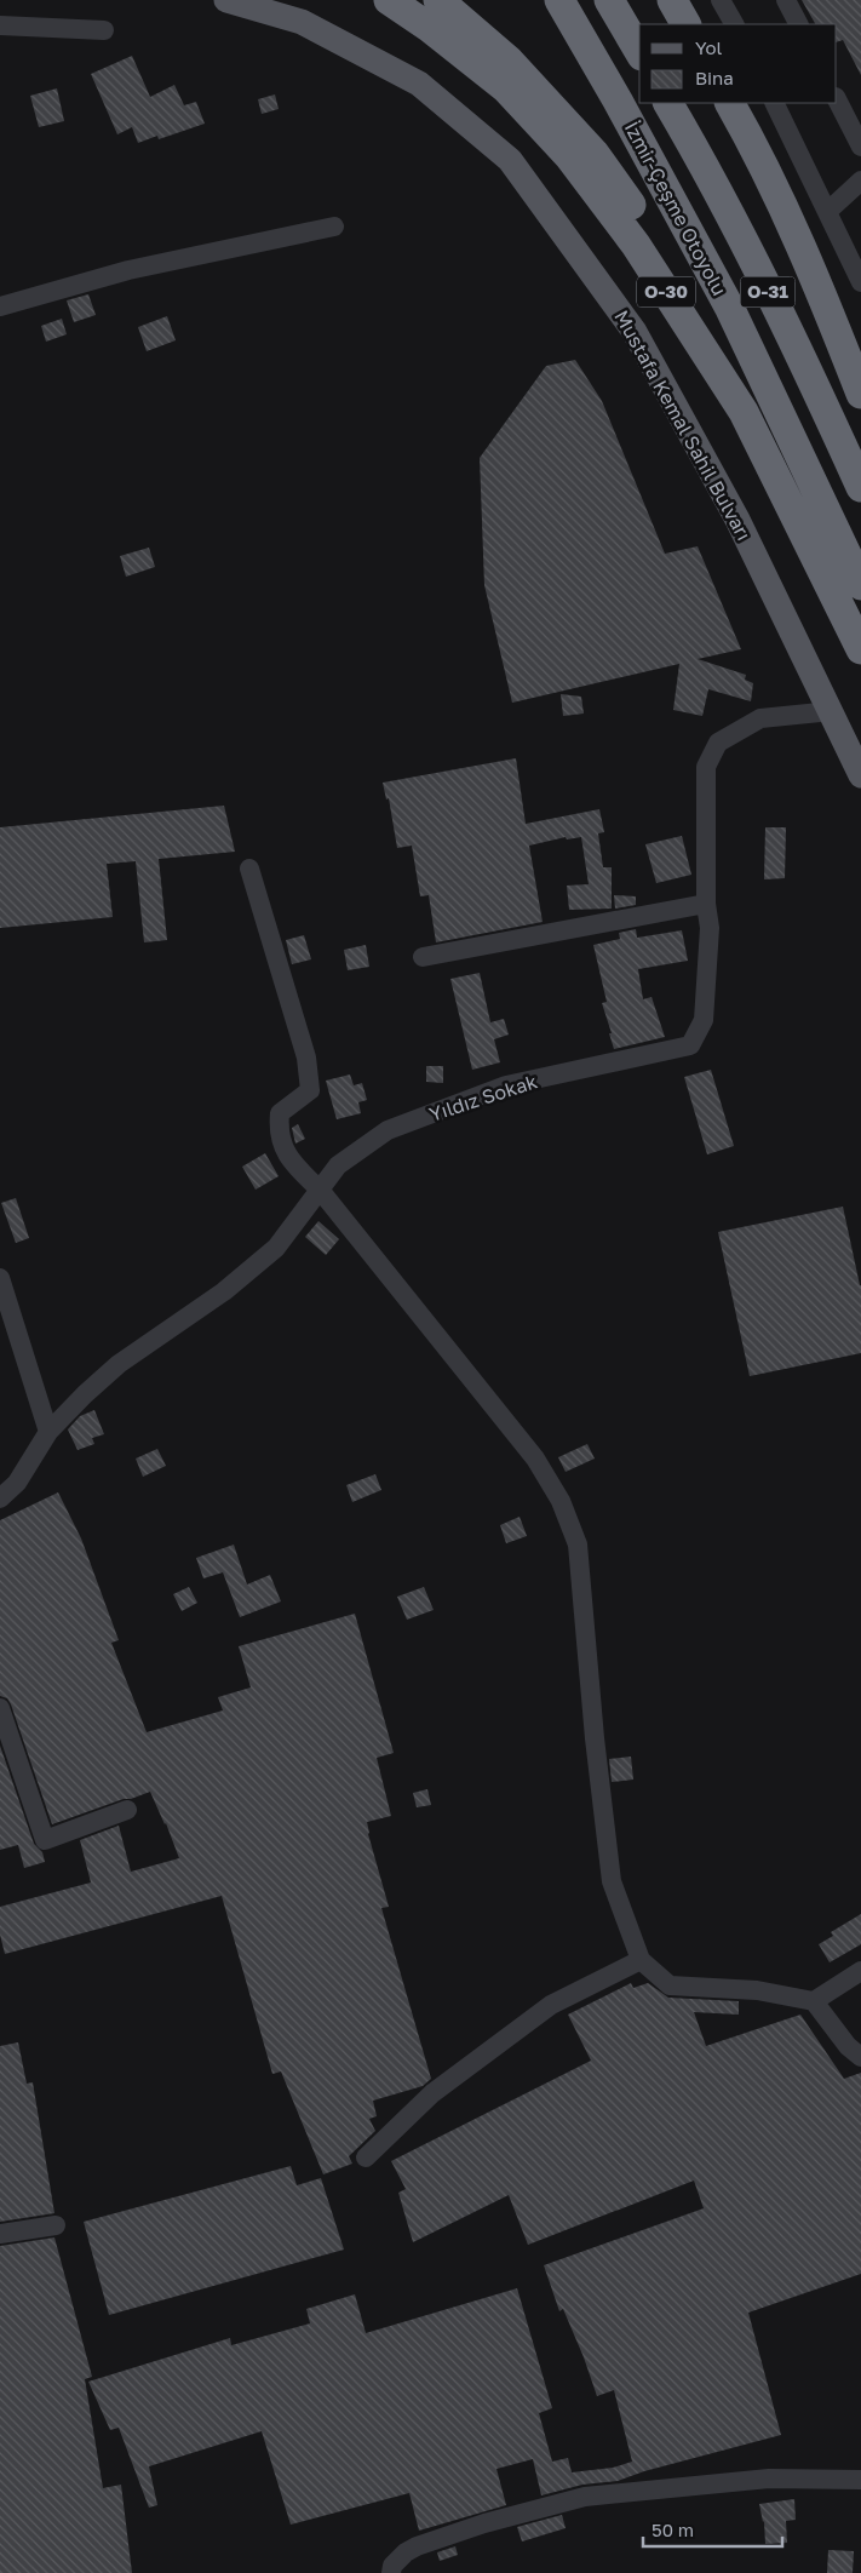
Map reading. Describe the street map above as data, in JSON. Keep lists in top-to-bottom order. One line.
{"streets":{"highway":["İzmir-Çeşme Otoyolu","O-30","O-31"],"main road":["Mustafa Kemal Sahil Bulvarı"],"street":["Yıldız Sokak"]},"crossings":[["Mustafa Kemal Sahil Bulvarı","Yıldız Sokak"]],"legend":["Yol","Bina"],"scale_bar":"50 m"}
